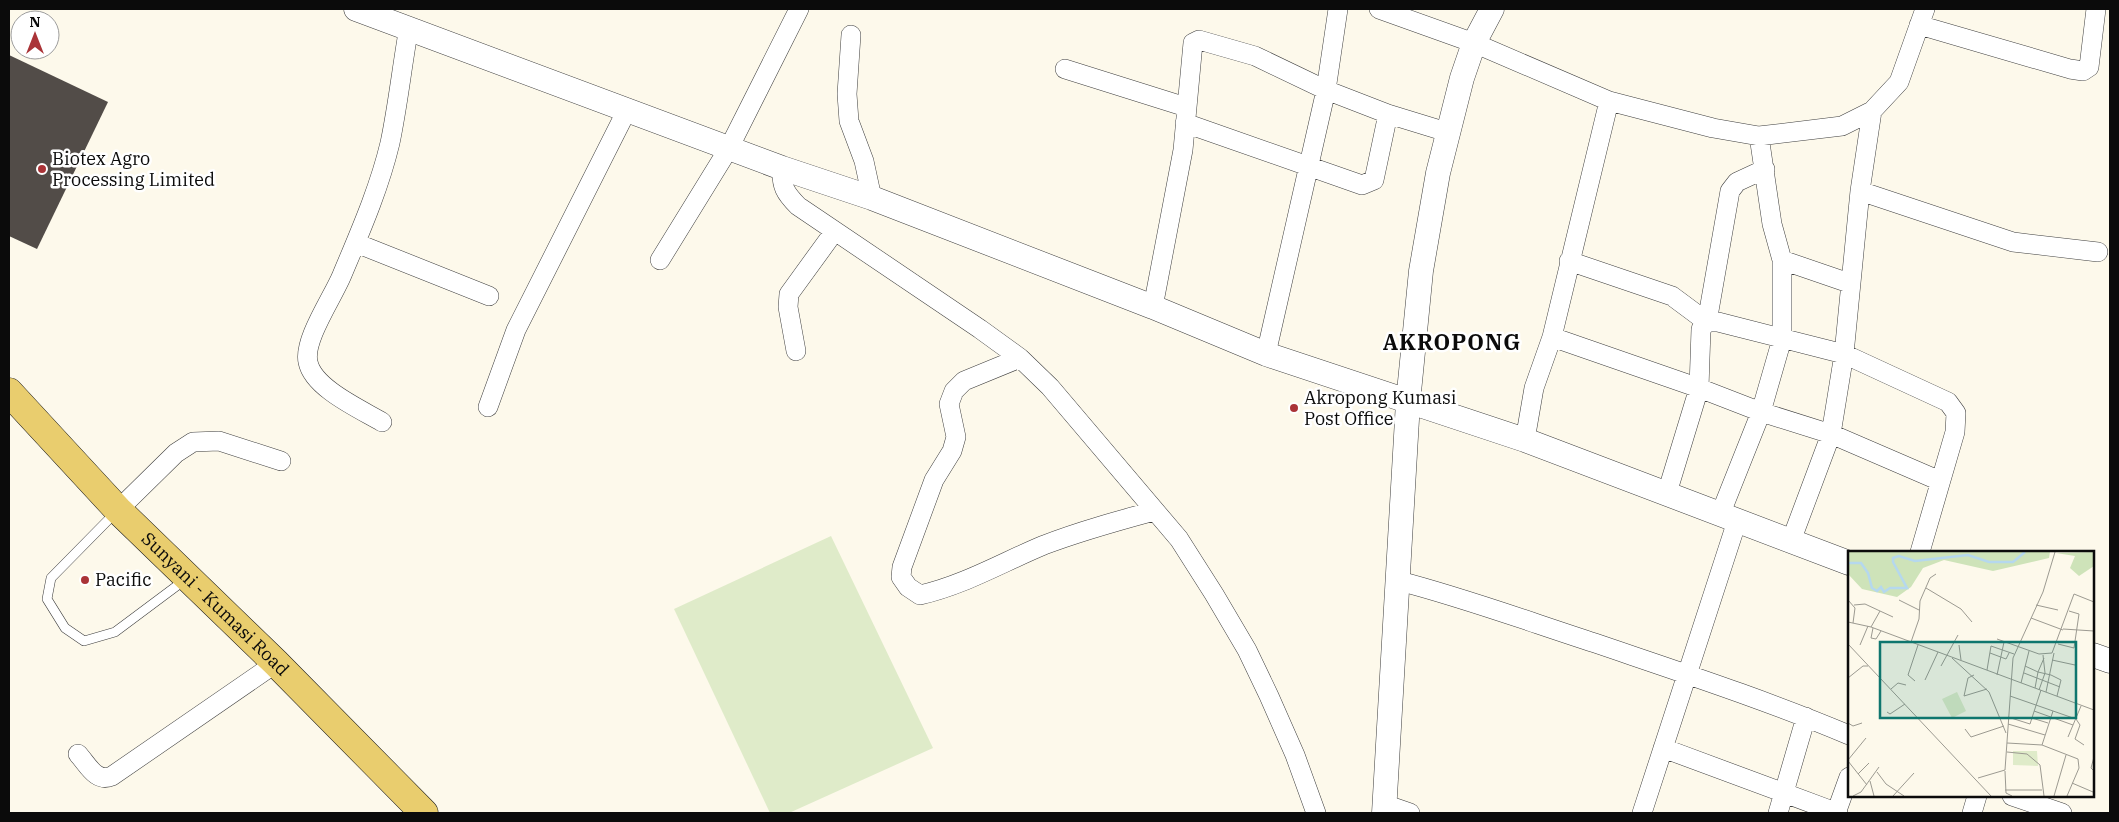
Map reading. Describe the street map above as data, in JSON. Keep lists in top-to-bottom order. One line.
{"streets":{"main road":["Sunyani - Kumasi Road"]},"districts":["AKROPONG"],"places":["Biotex Agro Processing Limited","Akropong Kumasi Post Office","Pacific"],"north":"top"}
